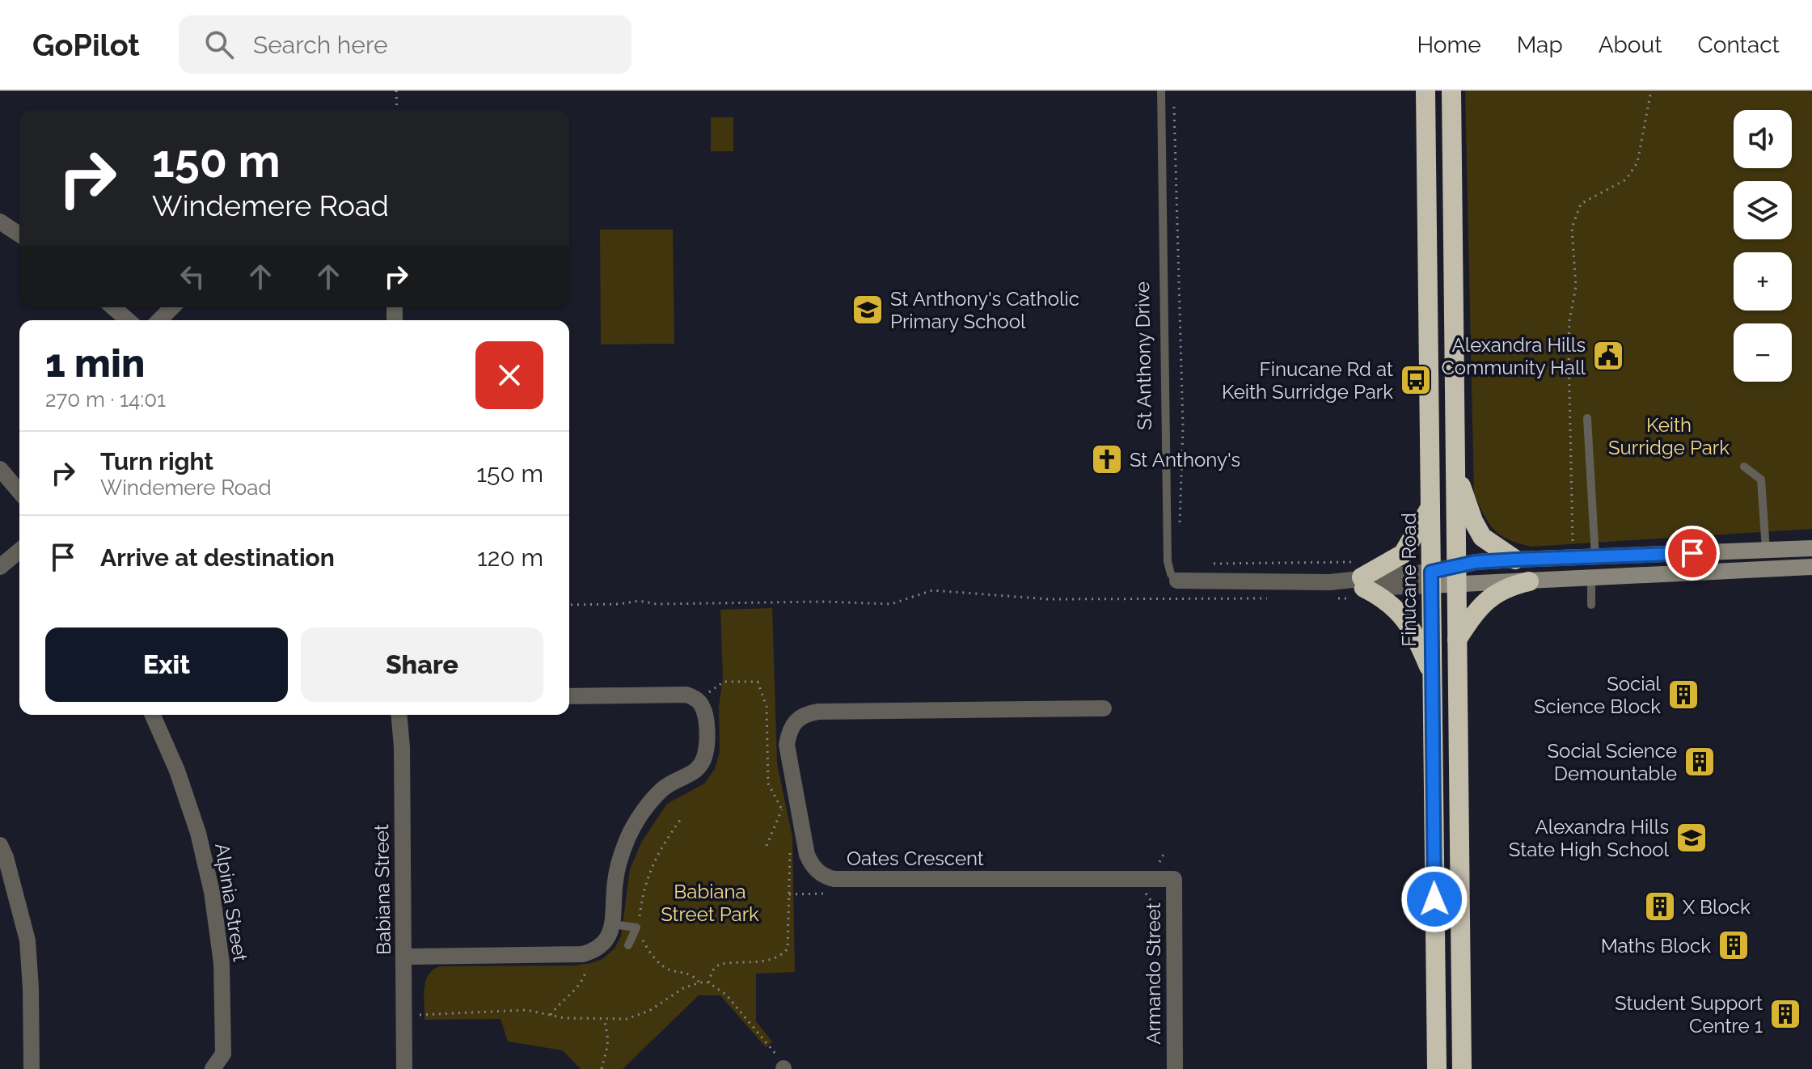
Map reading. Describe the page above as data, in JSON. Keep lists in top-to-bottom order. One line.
{"streets":{"highway":["Finucane Road"],"street":["St Anthony Drive","Oates Crescent","Babiana Street","Alpinia Street","Armando Street"]},"crossings":[["St Anthony Drive","Finucane Road"],["Oates Crescent","Armando Street"]],"parks":["Keith Surridge Park","Babiana Street Park"],"places":{"school or university":["St Anthony's Catholic Primary School","Alexandra Hills State High School"],"public building":["Alexandra Hills Community Hall"],"bus stop":["Finucane Rd at Keith Surridge Park"],"church":["St Anthony's"],"building":["Social Science Block","Social Science Demountable","X Block","Maths Block","Student Support Centre 1"]},"page":{"header":"GoPilot","search":"Search here","nav":["Home","Map","About","Contact"],"map_buttons":["+","−"],"turn":["150 m","Windemere Road"],"heading":["1 min","270 m · 14:01"],"list":[{"name":"Turn right","note":"Windemere Road","value":"150 m"},{"name":"Arrive at destination","value":"120 m"}],"buttons":["Exit","Share"]}}
